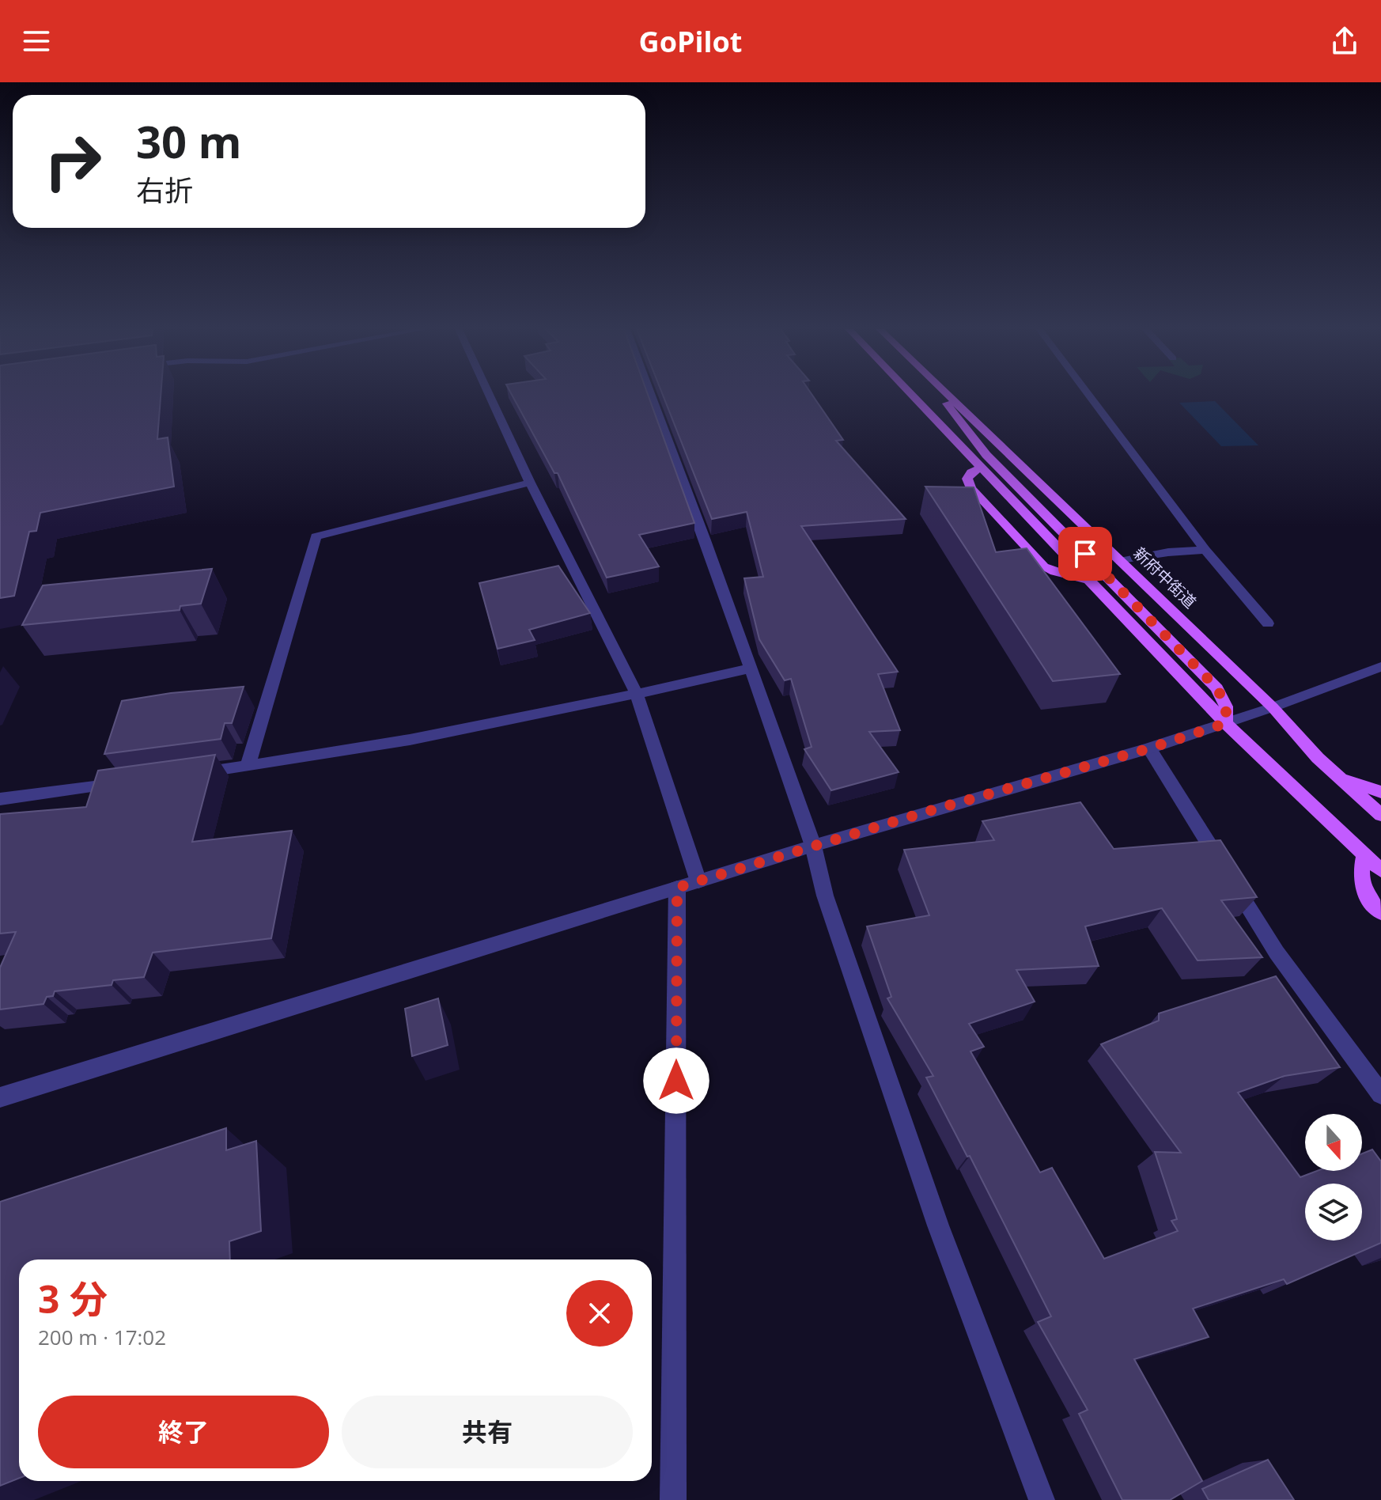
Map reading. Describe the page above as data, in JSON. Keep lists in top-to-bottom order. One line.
{"streets":{"main road":["新府中街道"]},"north":"bottom","page":{"header":"GoPilot","turn":["30 m","右折"],"heading":["3 分","200 m · 17:02"],"buttons":["終了","共有"]}}
